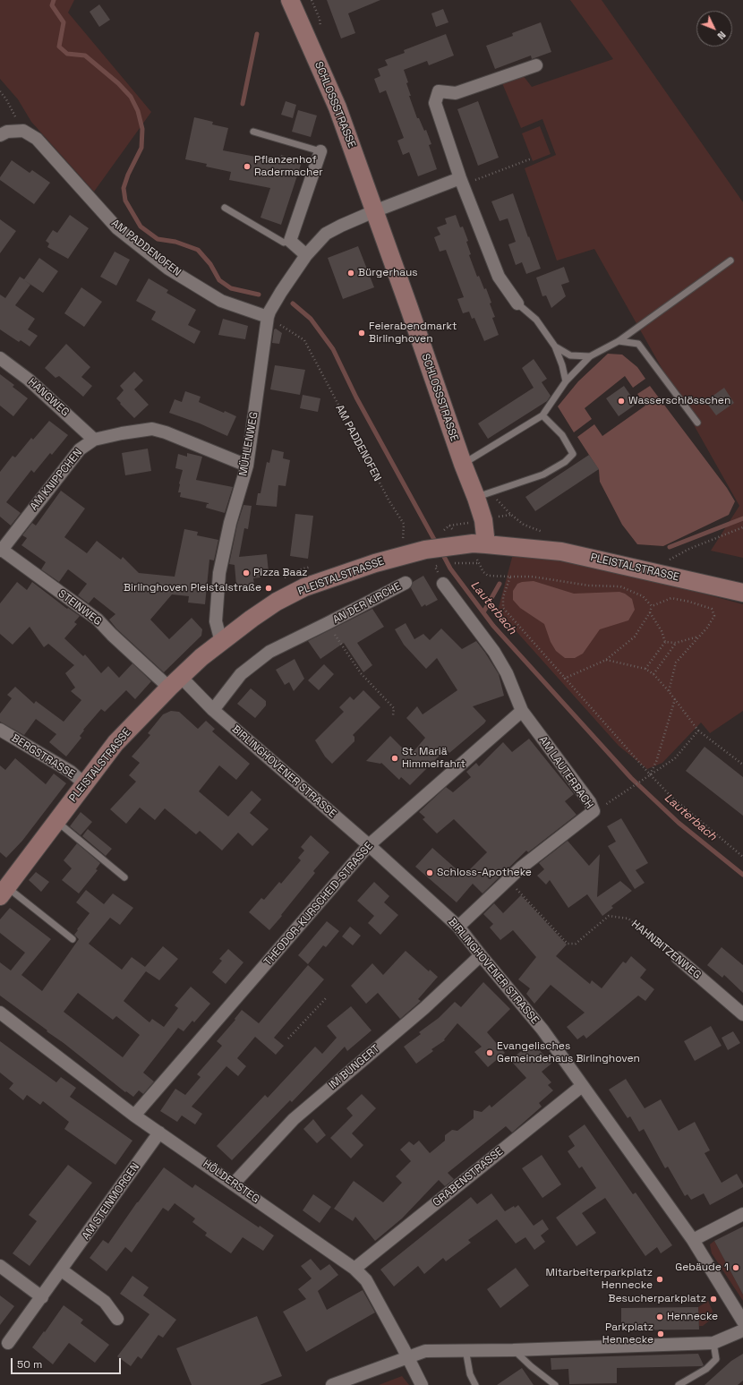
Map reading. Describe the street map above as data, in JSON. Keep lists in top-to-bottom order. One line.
{"streets":{"main road":["SCHLOSSSTRASSE","PLEISTALSTRASSE"],"street":["AM PADDENOFEN","HANGWEG","MÜHLENWEG","AM KNIPPCHEN","AN DER KIRCHE","STEINWEG","BERGSTRASSE","BIRLINGHOVENER STRASSE","AM LAUTERBACH","THEODOR-KURSCHEID-STRASSE","HAHNBITZENWEG","IM BUNGERT","GRABENSTRASSE","HÖLDERSTEG","AM STEINMORGEN"]},"crossings":[["SCHLOSSSTRASSE","MÜHLENWEG"],["SCHLOSSSTRASSE","PLEISTALSTRASSE"],["AM PADDENOFEN","MÜHLENWEG"],["HANGWEG","AM KNIPPCHEN"],["MÜHLENWEG","AM KNIPPCHEN"],["MÜHLENWEG","PLEISTALSTRASSE"],["AM KNIPPCHEN","STEINWEG"],["PLEISTALSTRASSE","STEINWEG"],["PLEISTALSTRASSE","BERGSTRASSE"],["PLEISTALSTRASSE","BIRLINGHOVENER STRASSE"],["AN DER KIRCHE","BIRLINGHOVENER STRASSE"],["STEINWEG","BIRLINGHOVENER STRASSE"],["BIRLINGHOVENER STRASSE","AM LAUTERBACH"],["BIRLINGHOVENER STRASSE","THEODOR-KURSCHEID-STRASSE"],["BIRLINGHOVENER STRASSE","IM BUNGERT"],["BIRLINGHOVENER STRASSE","GRABENSTRASSE"],["AM LAUTERBACH","THEODOR-KURSCHEID-STRASSE"],["AM LAUTERBACH","HAHNBITZENWEG"],["THEODOR-KURSCHEID-STRASSE","HÖLDERSTEG"],["IM BUNGERT","HÖLDERSTEG"],["GRABENSTRASSE","HÖLDERSTEG"],["HÖLDERSTEG","AM STEINMORGEN"]],"water":["Lauterbach"],"places":["Pflanzenhof Radermacher","Bürgerhaus","Feierabendmarkt Birlinghoven","Wasserschlösschen","Pizza Baaz","Birlinghoven Pleistalstraße","St. Mariä Himmelfahrt","Schloss-Apotheke","Evangelisches Gemeindehaus Birlinghoven","Gebäude 1","Mitarbeiterparkplatz Hennecke","Besucherparkplatz","Hennecke","Parkplatz Hennecke"],"scale_bar":"50 m","north":"bottom right"}
